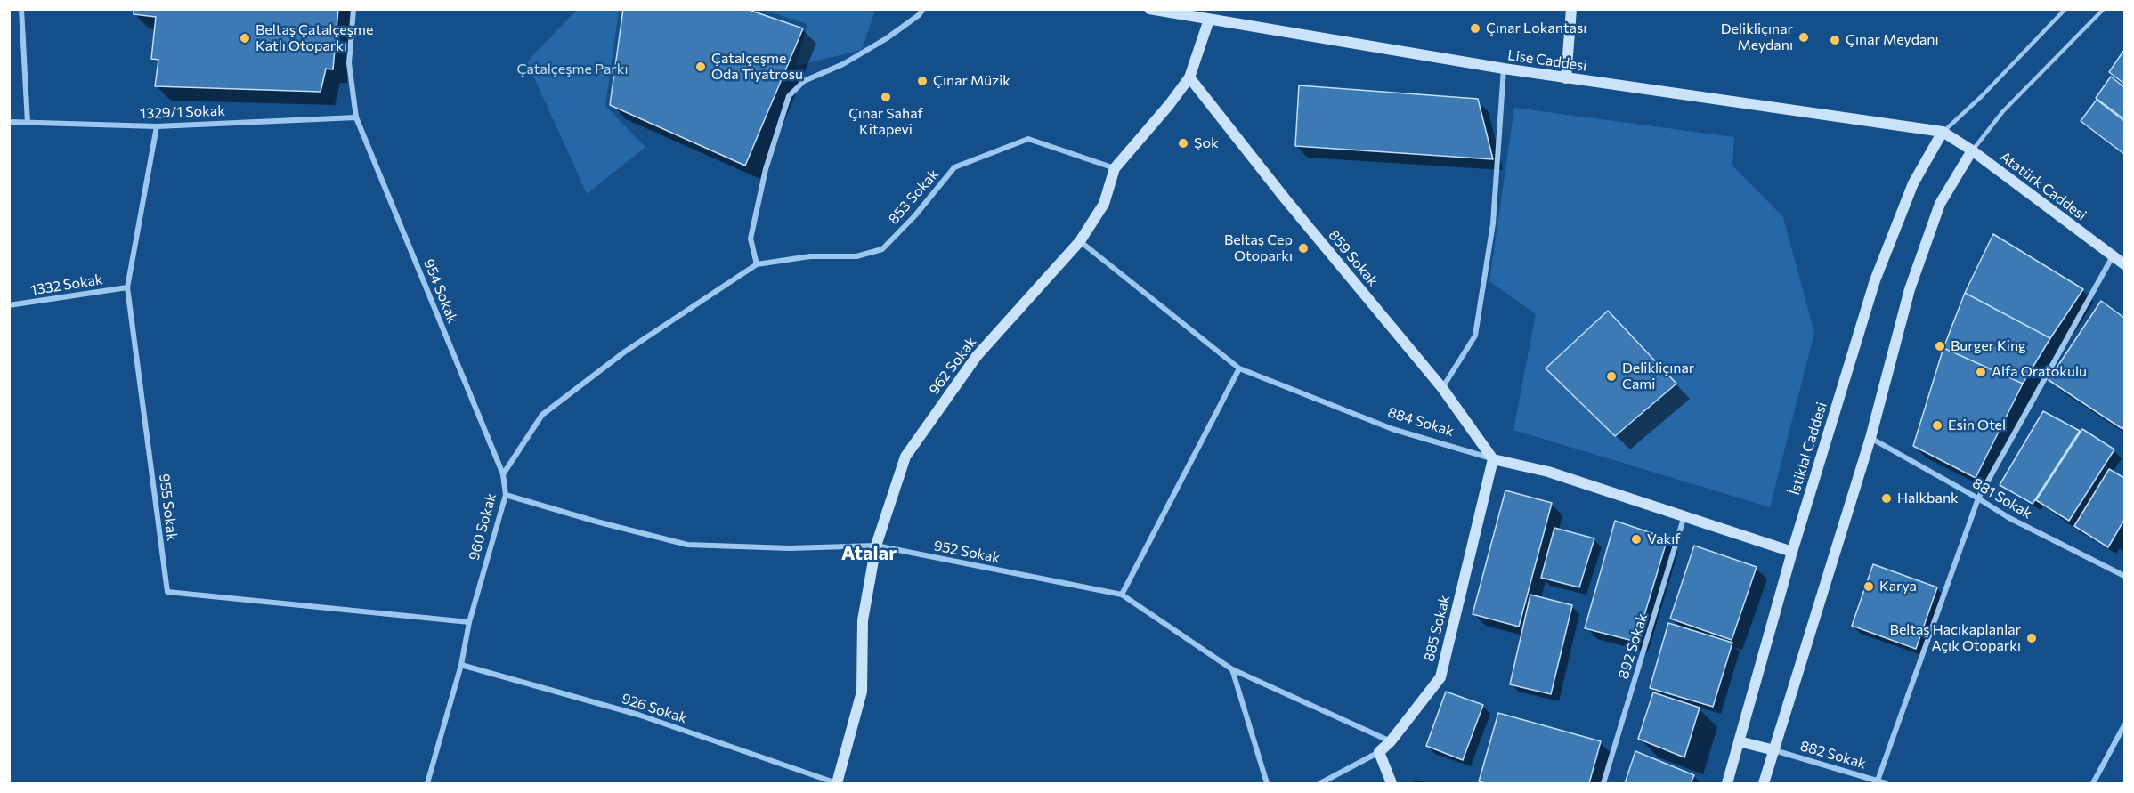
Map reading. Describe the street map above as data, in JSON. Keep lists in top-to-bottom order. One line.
{"streets":{"main road":["Lise Caddesi","Atatürk Caddesi","859 Sokak","962 Sokak","884 Sokak","İstiklal Caddesi","885 Sokak"],"street":["1329/1 Sokak","853 Sokak","1332 Sokak","954 Sokak","881 Sokak","955 Sokak","960 Sokak","952 Sokak","892 Sokak","926 Sokak","882 Sokak"]},"crossings":[["Lise Caddesi","Atatürk Caddesi"],["Lise Caddesi","962 Sokak"],["Lise Caddesi","İstiklal Caddesi"],["1329/1 Sokak","954 Sokak"],["1329/1 Sokak","955 Sokak"],["Atatürk Caddesi","İstiklal Caddesi"],["853 Sokak","962 Sokak"],["853 Sokak","960 Sokak"],["859 Sokak","962 Sokak"],["859 Sokak","884 Sokak"],["859 Sokak","885 Sokak"],["1332 Sokak","955 Sokak"],["954 Sokak","960 Sokak"],["962 Sokak","884 Sokak"],["962 Sokak","952 Sokak"],["962 Sokak","926 Sokak"],["884 Sokak","İstiklal Caddesi"],["884 Sokak","885 Sokak"],["884 Sokak","892 Sokak"],["955 Sokak","960 Sokak"],["960 Sokak","952 Sokak"],["960 Sokak","926 Sokak"],["952 Sokak","885 Sokak"]],"districts":["Atalar"],"parks":["Çatalçeşme Parkı"],"places":["Çınar Lokantası","Delikliçınar Meydanı","Beltaş Çatalçeşme Katlı Otoparkı","Çınar Meydanı","Çatalçeşme Oda Tiyatrosu","Çınar Müzik","Çınar Sahaf Kitapevi","Şok","Beltaş Cep Otoparkı","Burger King","Alfa Oratokulu","Delikliçınar Cami","Esin Otel","Halkbank","Vakıf","Karya","Beltaş Hacıkaplanlar Açık Otoparkı"]}
